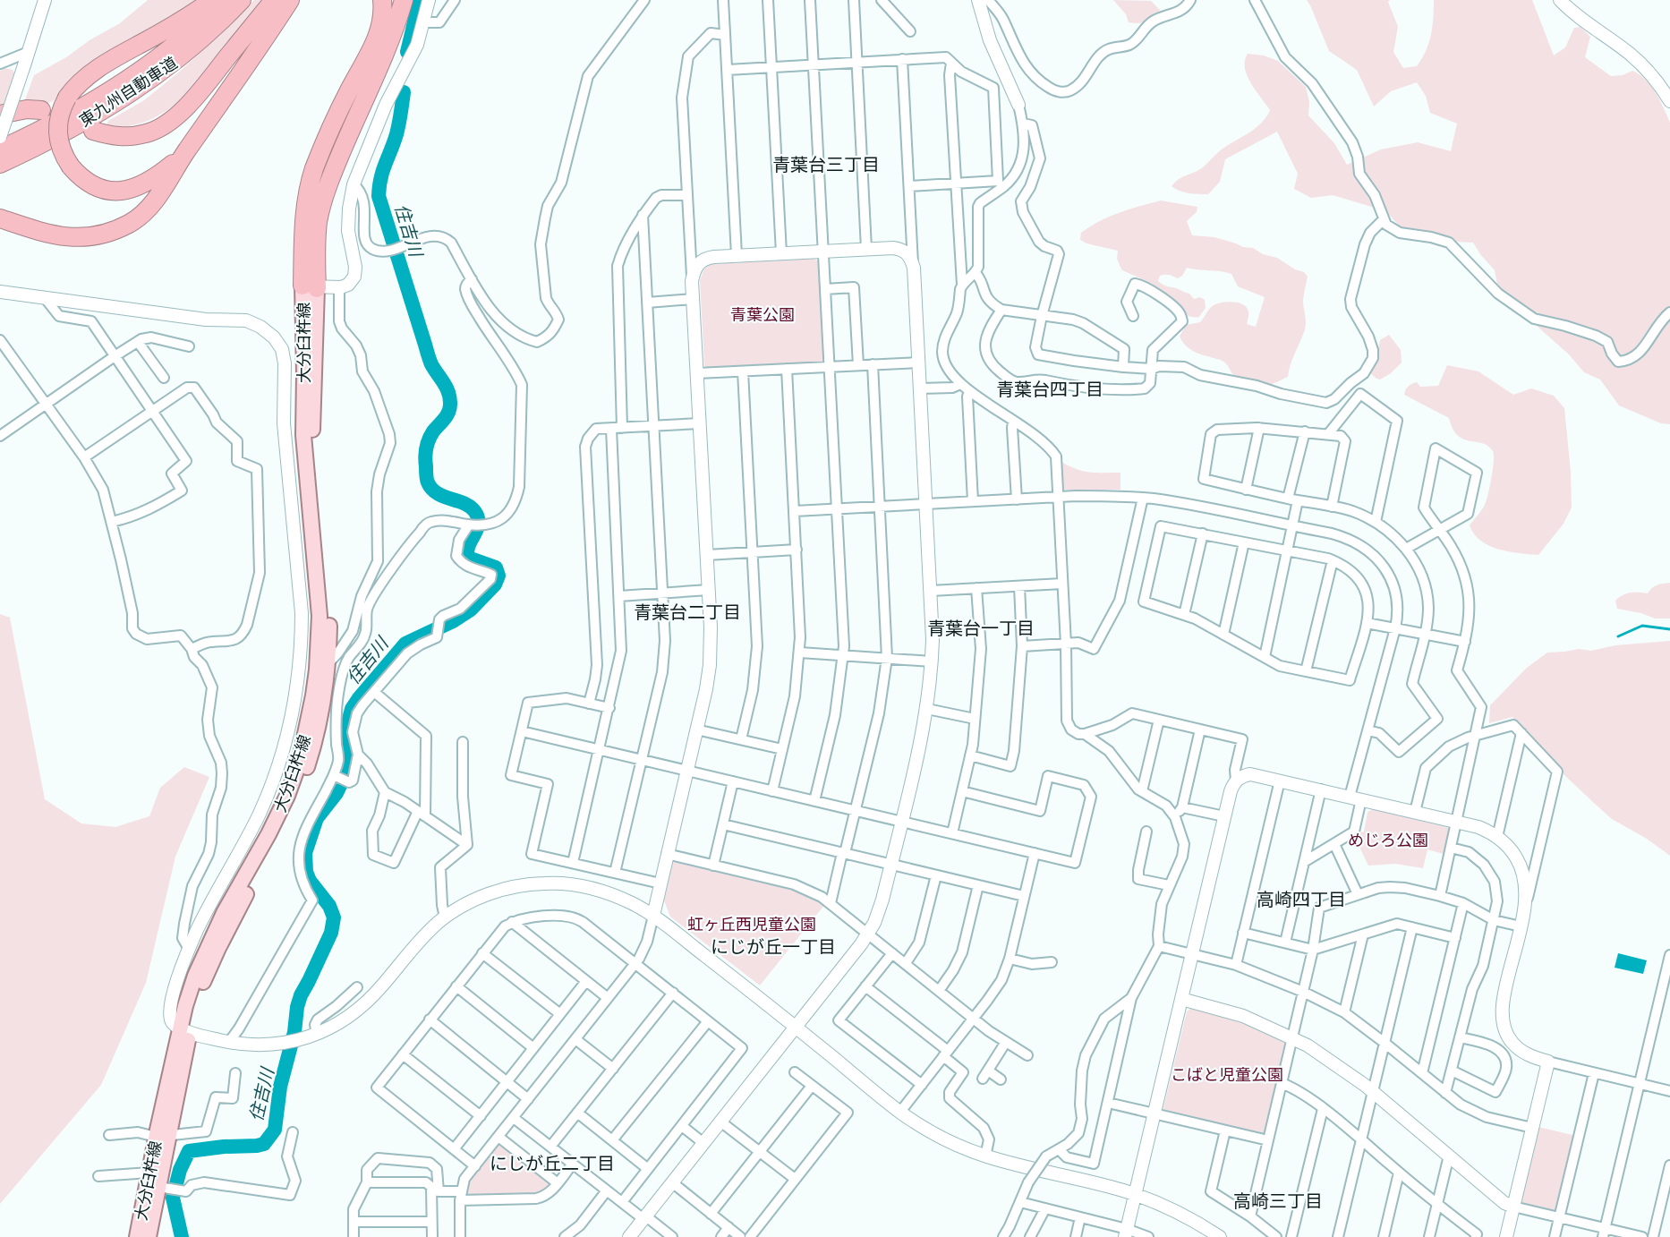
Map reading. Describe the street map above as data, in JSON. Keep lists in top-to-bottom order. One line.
{"streets":{"highway":["東九州自動車道"],"main road":["大分臼杵線"]},"districts":["青葉台三丁目","青葉台四丁目","青葉台二丁目","青葉台一丁目","高崎四丁目","にじが丘一丁目","にじが丘二丁目","高崎三丁目"],"water":["住吉川"],"parks":["青葉公園","めじろ公園","虹ヶ丘西児童公園","こばと児童公園"]}
